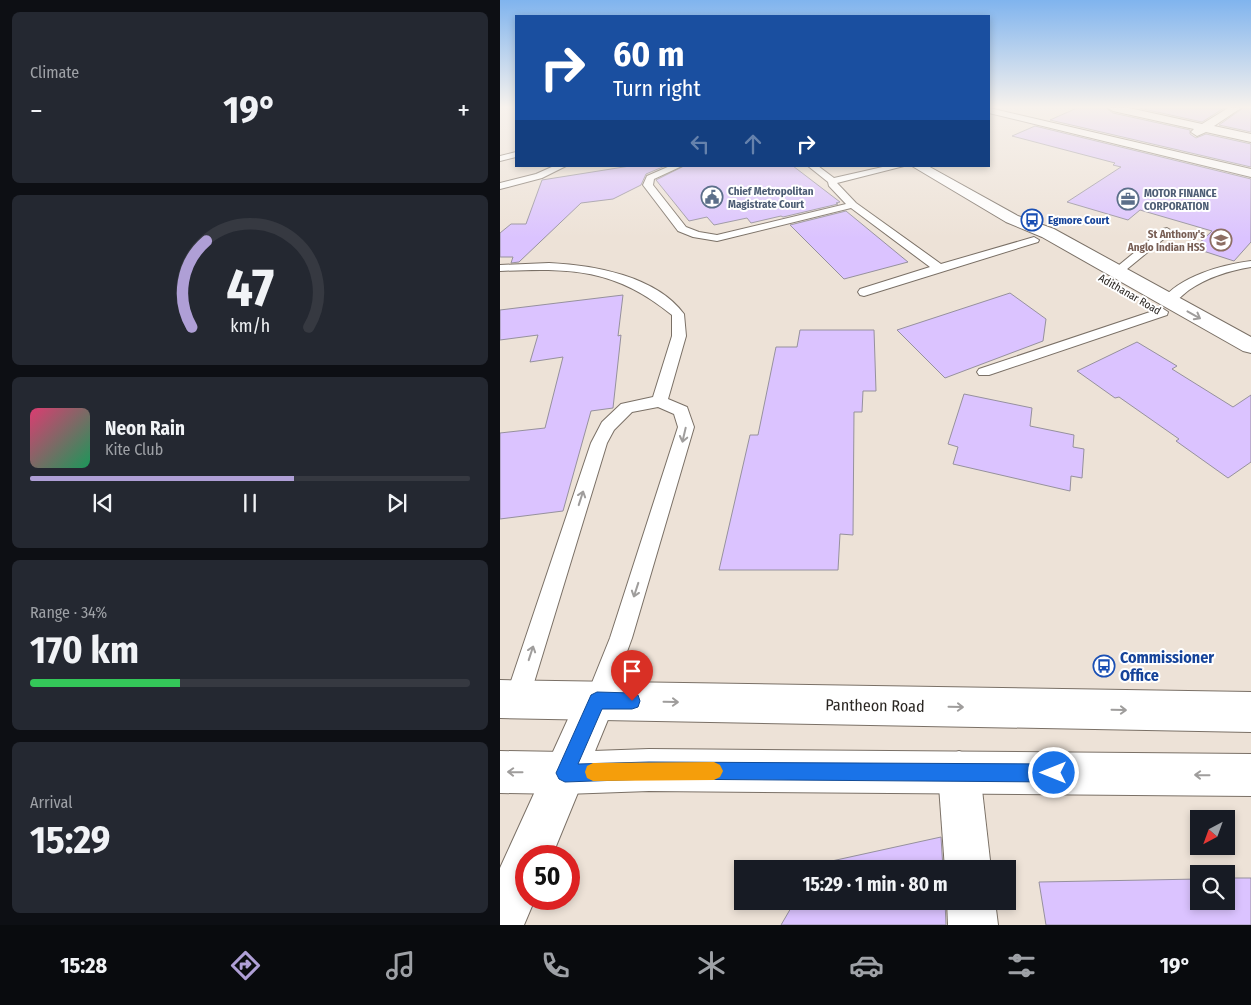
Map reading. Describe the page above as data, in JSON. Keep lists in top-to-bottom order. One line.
{"streets":{"main road":["Adithanar Road","Pantheon Road"]},"places":{"public building":["Chief Metropolitan Magistrate Court"],"office":["MOTOR FINANCE CORPORATION"],"bus stop":["Egmore Court","Commissioner Office"],"school or university":["St Anthony's Anglo Indian HSS"]},"north":"bottom left","page":{"tile":["Climate",["Range · 34%","170 km"],["Arrival","15:29"]],"turn":["60 m","Turn right"],"heat":["−","19°","+"],"song":["Neon Rain","Kite Club"],"limit":"50","trip":"15:29 · 1 min · 80 m","tabs":["15:28","19°"],"gauge":["47","km/h"]}}
